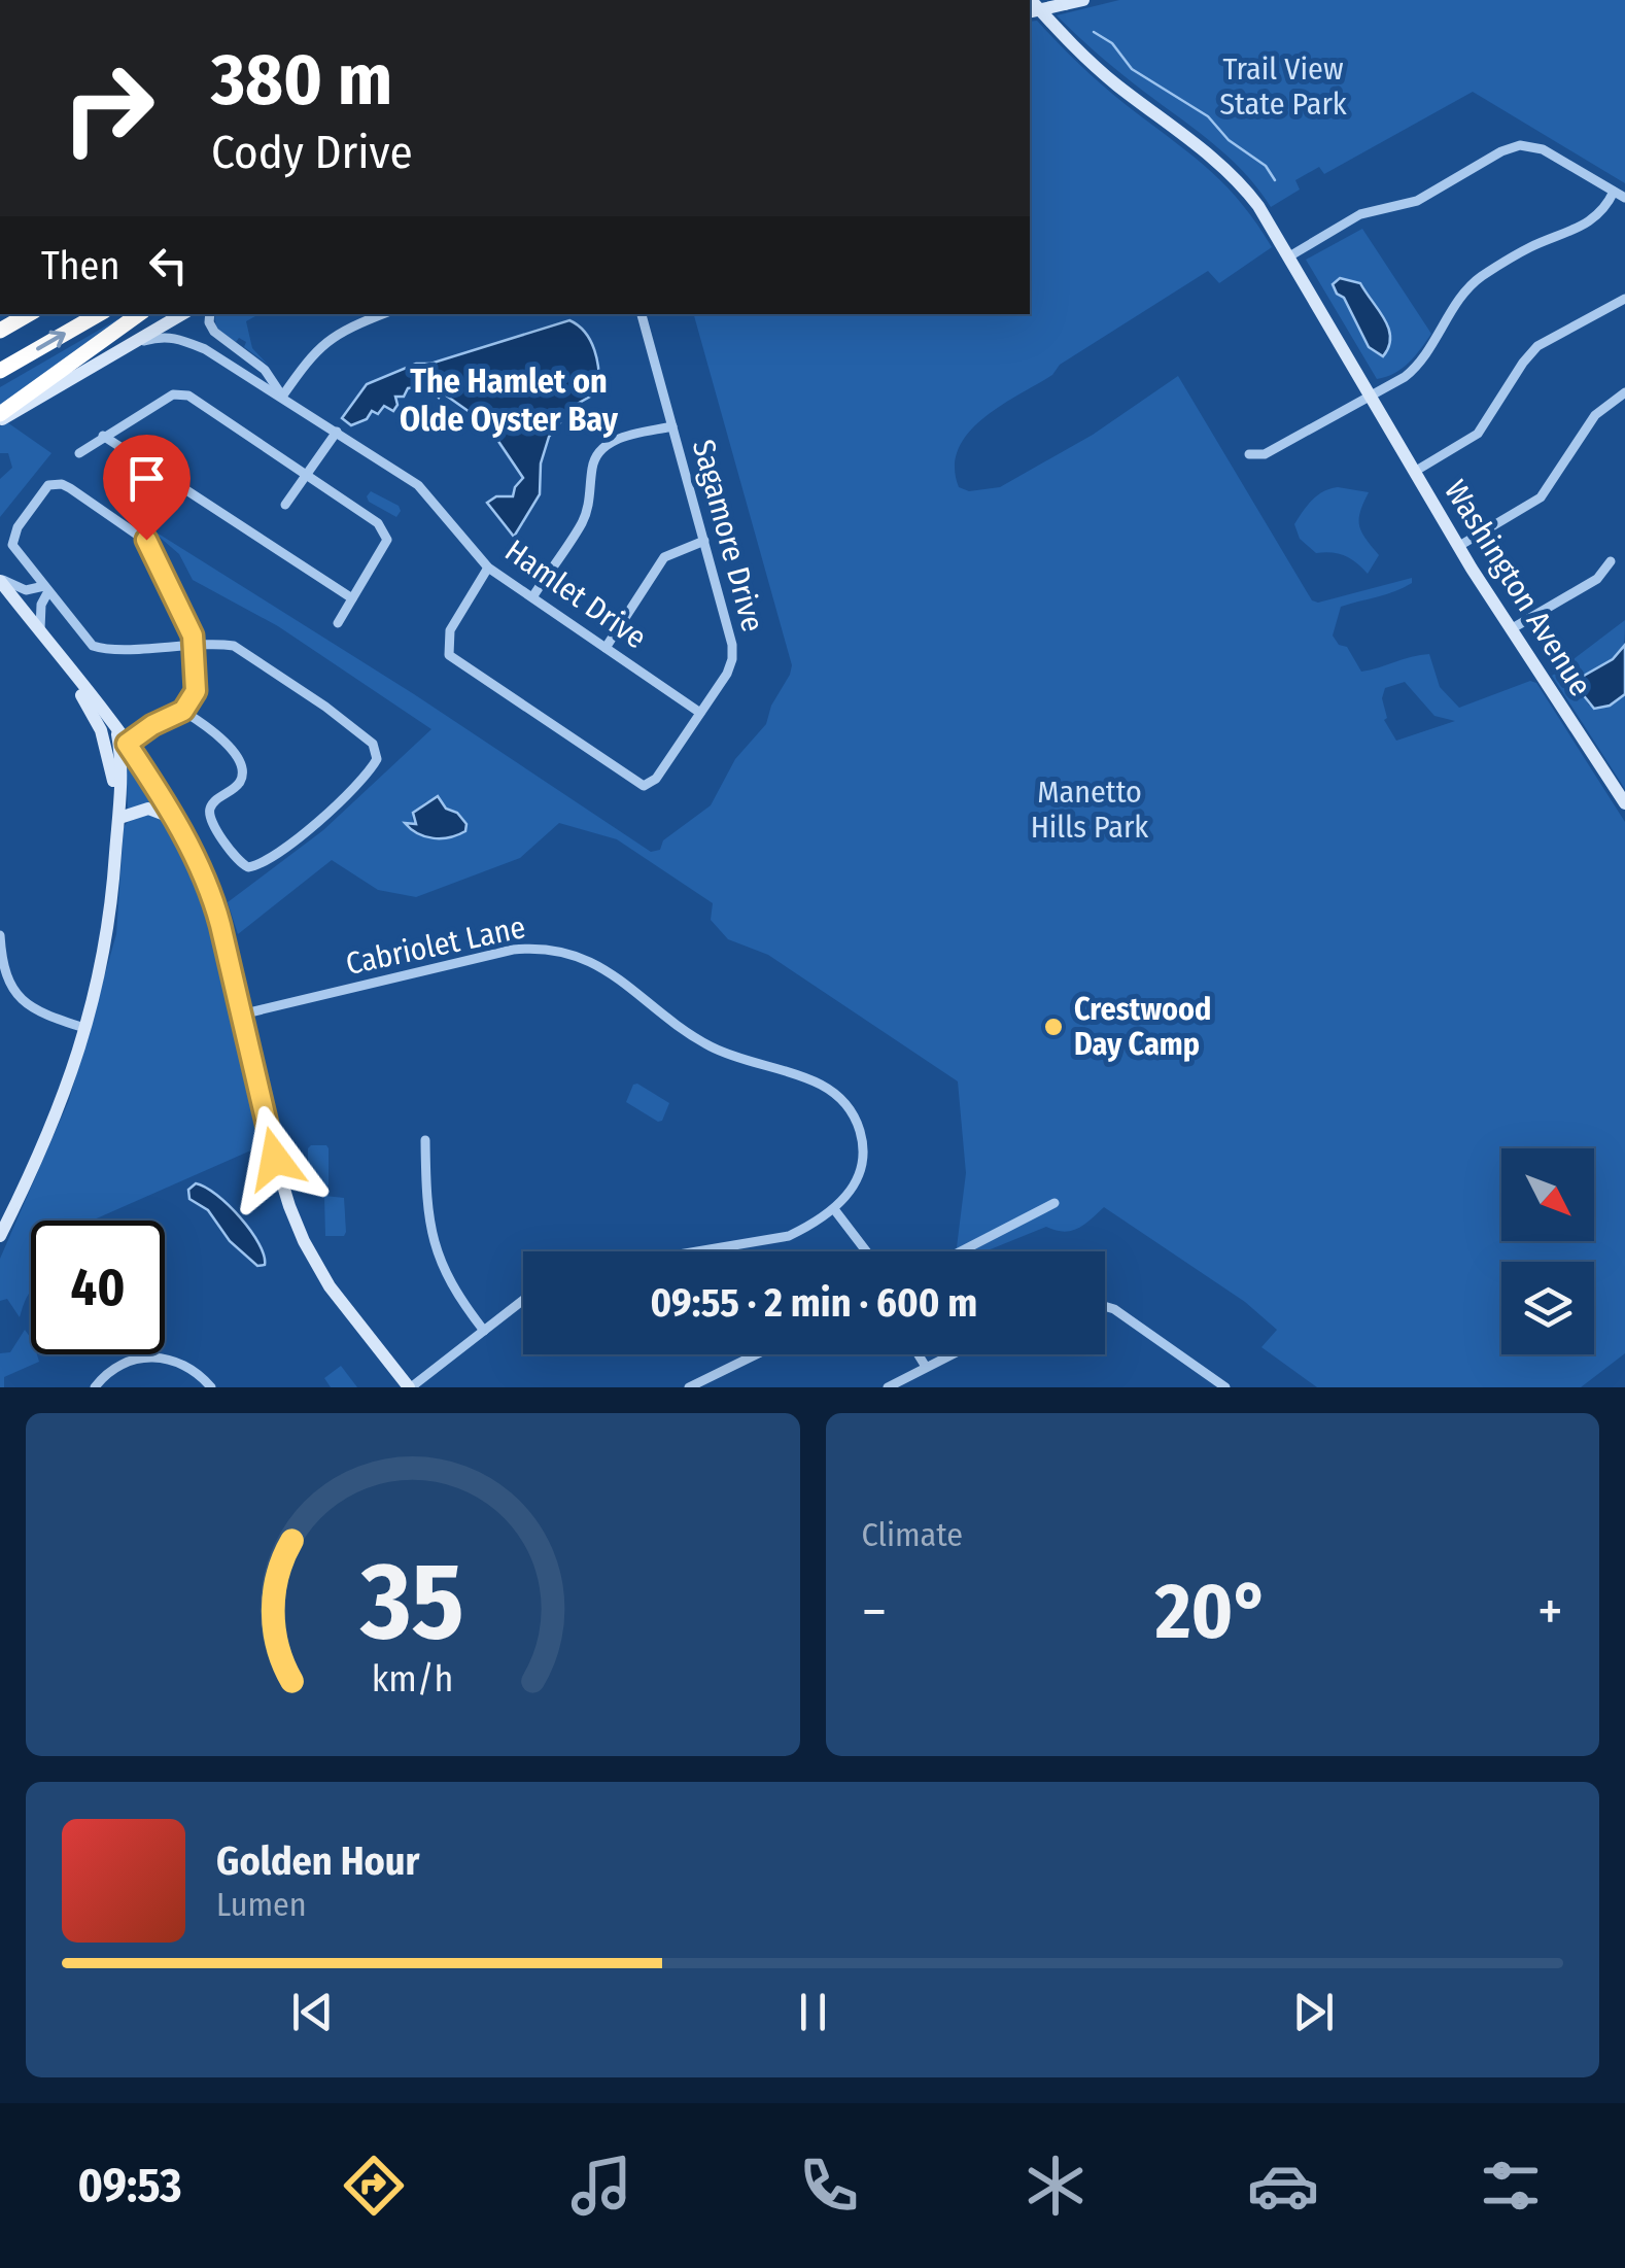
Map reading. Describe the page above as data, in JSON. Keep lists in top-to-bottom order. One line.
{"streets":{"main road":["Washington Avenue"],"street":["Sagamore Drive","Hamlet Drive","Cabriolet Lane"]},"crossings":[["Sagamore Drive","Hamlet Drive"]],"districts":["The Hamlet on Olde Oyster Bay"],"parks":["Trail View State Park","Manetto Hills Park"],"places":["Crestwood Day Camp"],"north":"bottom right","page":{"turn":["380 m","Cody Drive"],"then":"Then","limit":"40","trip":"09:55 · 2 min · 600 m","tile":"Climate","heat":["−","20°","+"],"song":["Golden Hour","Lumen"],"tabs":"09:53","gauge":["35","km/h"]}}
